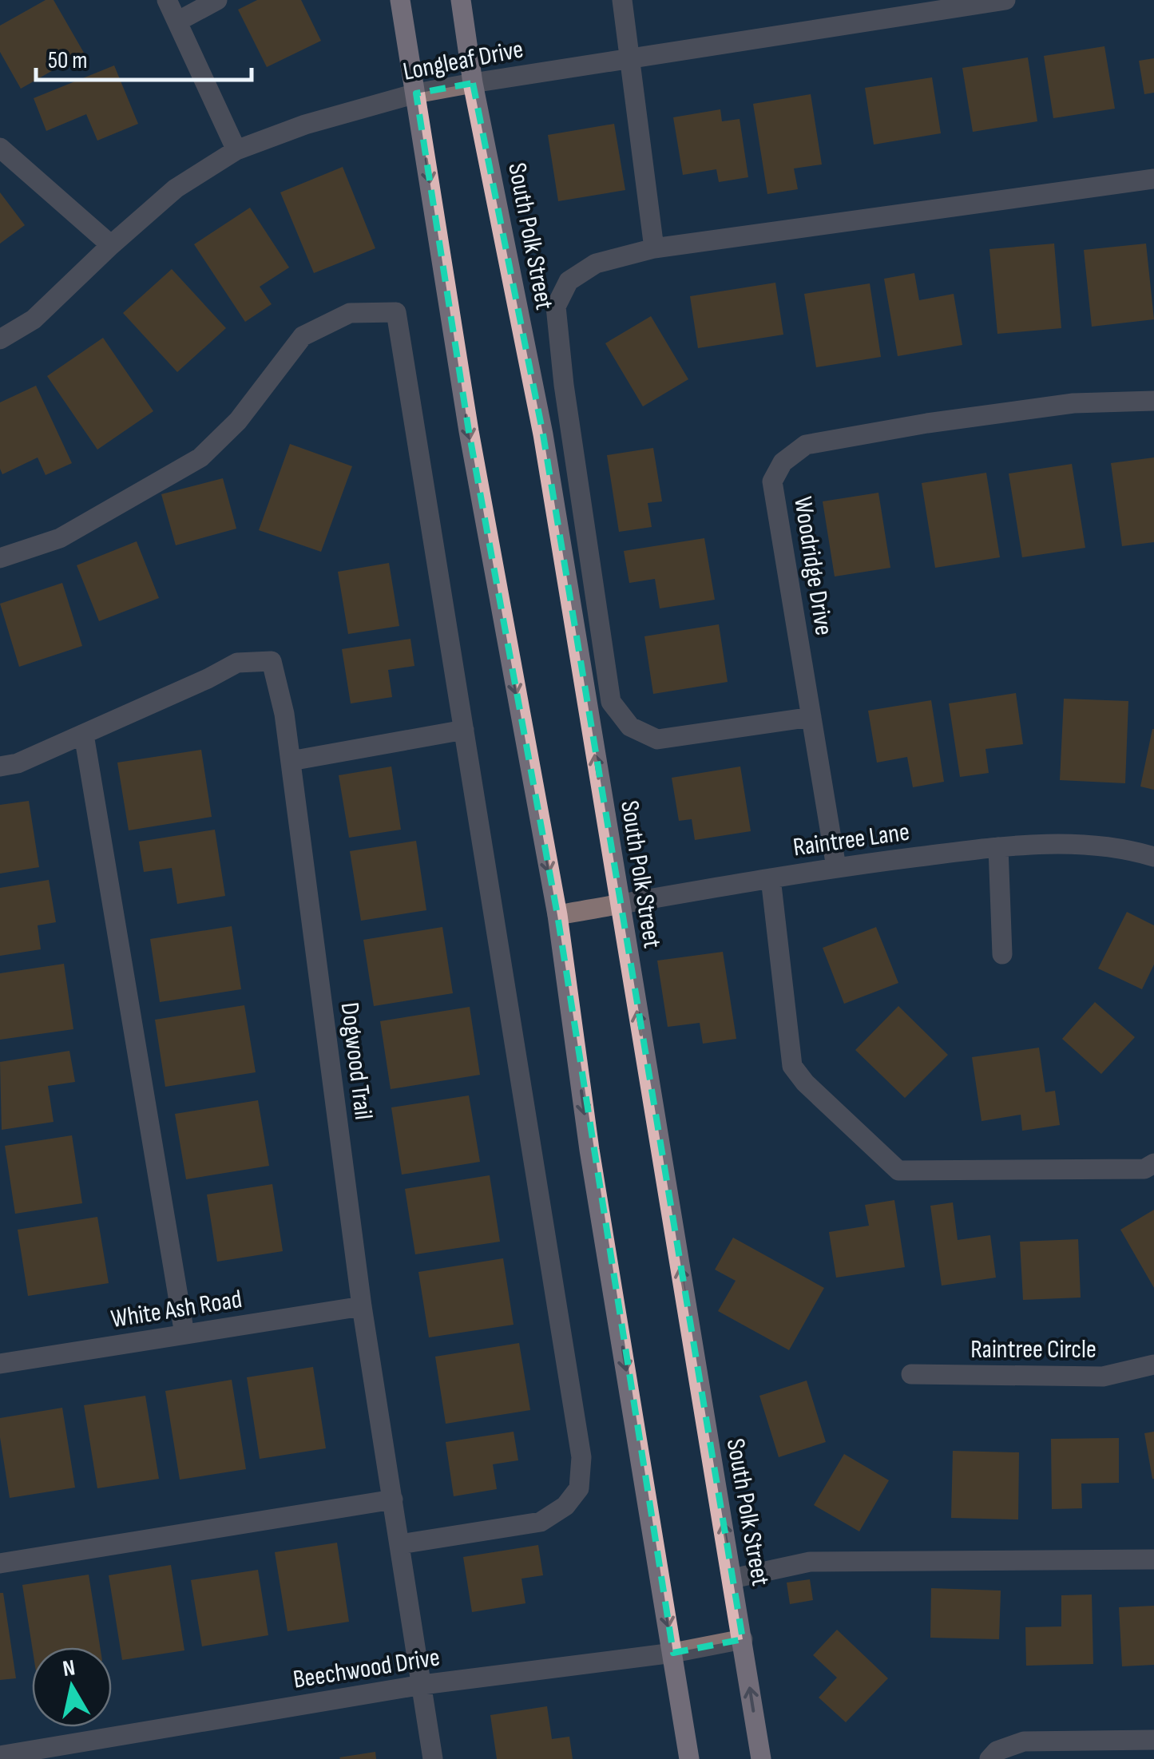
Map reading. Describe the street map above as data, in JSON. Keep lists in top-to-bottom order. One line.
{"streets":{"main road":["South Polk Street"],"street":["Longleaf Drive","Woodridge Drive","Raintree Lane","Dogwood Trail","White Ash Road","Raintree Circle","Beechwood Drive"]},"crossings":[["Longleaf Drive","South Polk Street"],["South Polk Street","Raintree Lane"],["South Polk Street","Beechwood Drive"],["Woodridge Drive","Raintree Lane"],["Dogwood Trail","White Ash Road"],["Dogwood Trail","Beechwood Drive"]],"scale_bar":"50 m","north":"top"}
